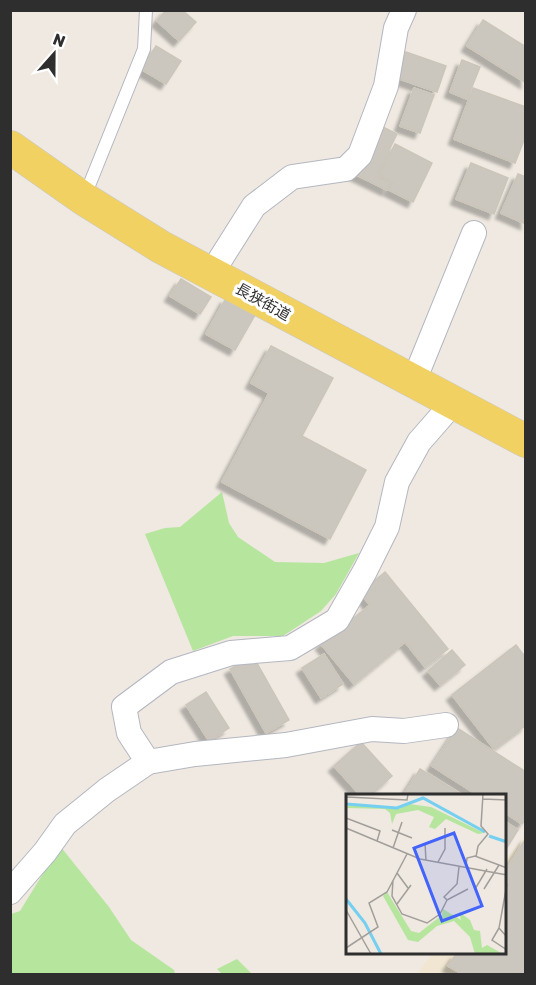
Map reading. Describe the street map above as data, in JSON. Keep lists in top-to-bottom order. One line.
{"streets":{"main road":["長狭街道"]},"north":"top"}
